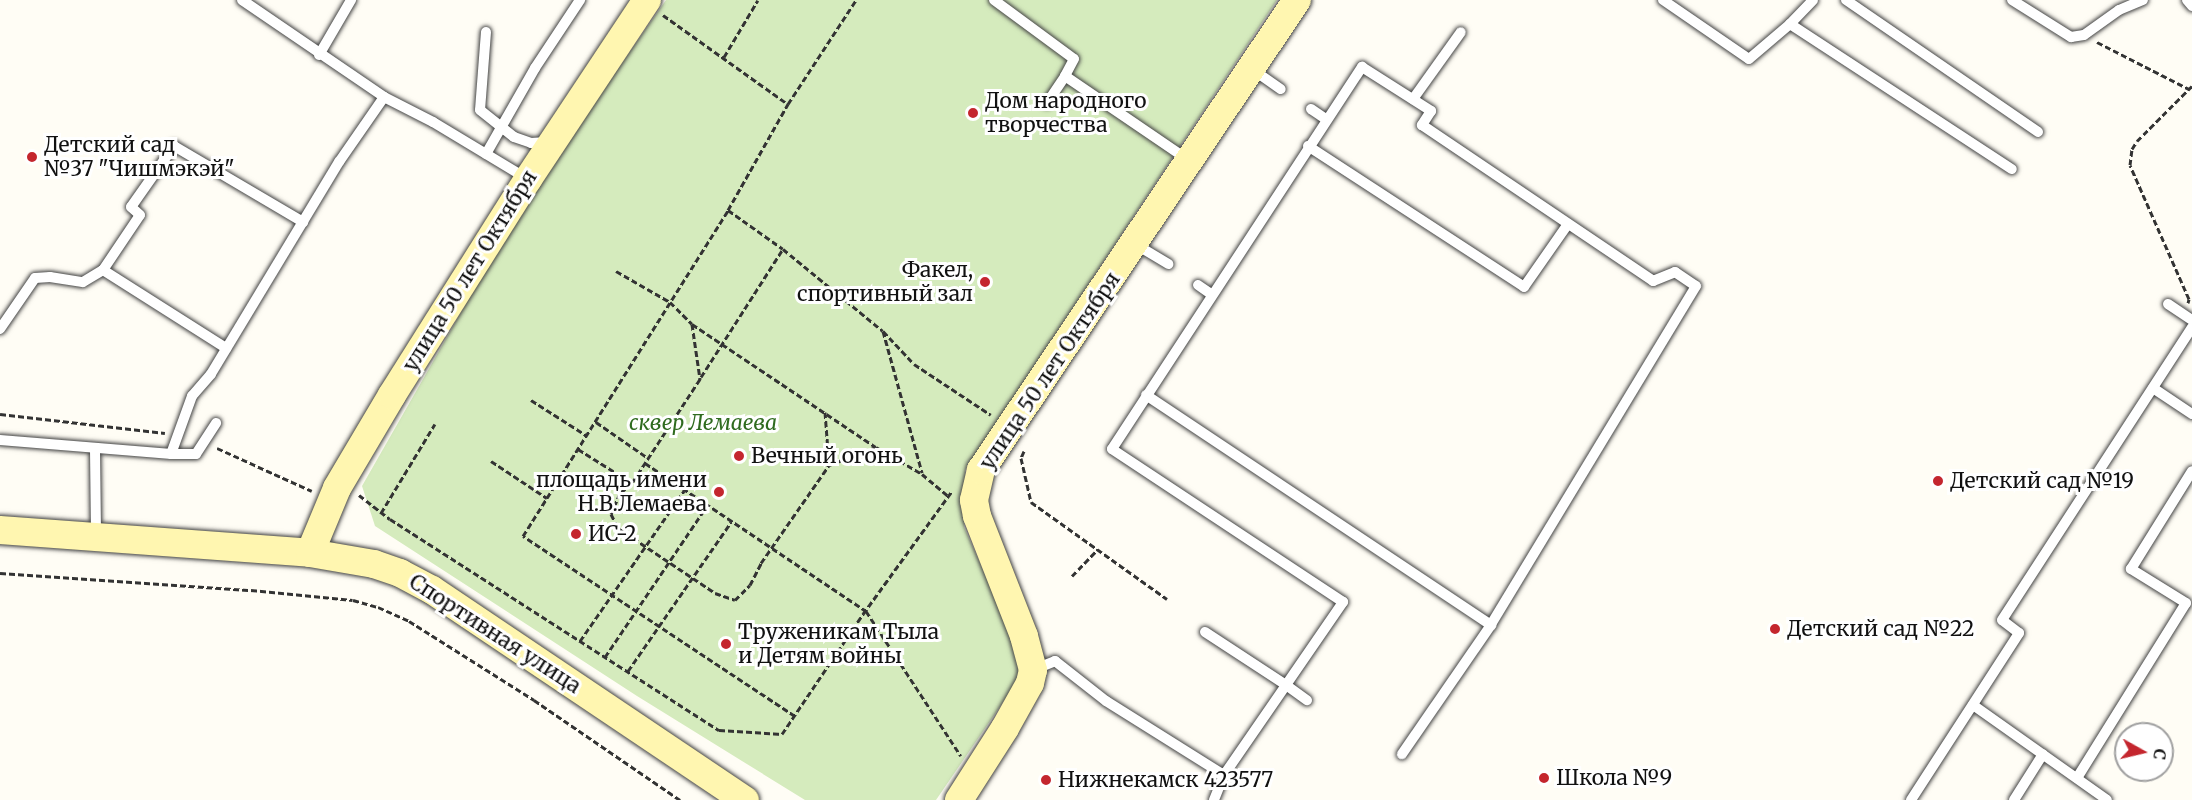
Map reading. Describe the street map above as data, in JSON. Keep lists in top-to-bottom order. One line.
{"streets":{"street":["улица 50 лет Октября","Спортивная улица"]},"crossings":[["улица 50 лет Октября","Спортивная улица"]],"parks":["сквер Лемаева"],"places":["Дом народного творчества","Детский сад №37 \"Чишмэкэй\"","Факел, спортивный зал","Вечный огонь","Детский сад №19","площадь имени Н.В.Лемаева","ИС-2","Детский сад №22","Труженикам Тыла и Детям войны","Школа №9","Нижнекамск 423577"],"north":"right"}
